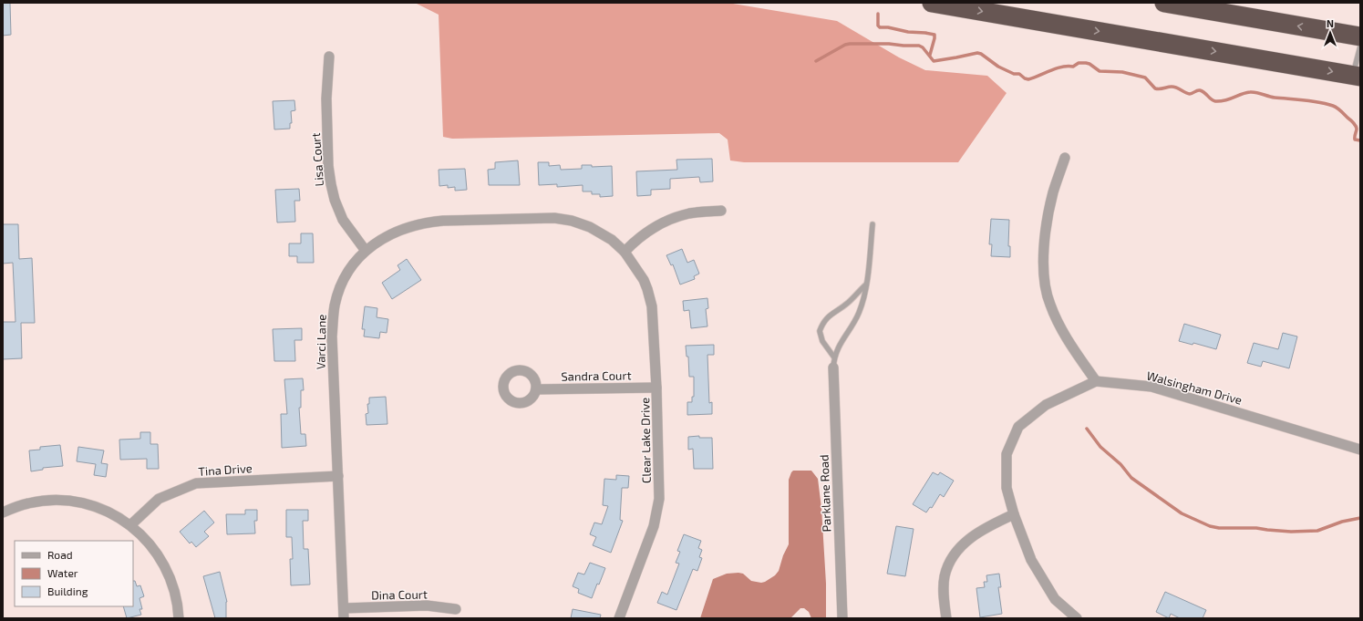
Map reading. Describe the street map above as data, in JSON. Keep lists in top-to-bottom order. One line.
{"streets":{"street":["Lisa Court","Varci Lane","Sandra Court","Walsingham Drive","Clear Lake Drive","Tina Drive","Parklane Road","Dina Court"]},"crossings":[["Lisa Court","Varci Lane"],["Varci Lane","Clear Lake Drive"],["Varci Lane","Tina Drive"],["Varci Lane","Dina Court"],["Sandra Court","Clear Lake Drive"]],"legend":["Road","Water","Building"],"north":"top"}
